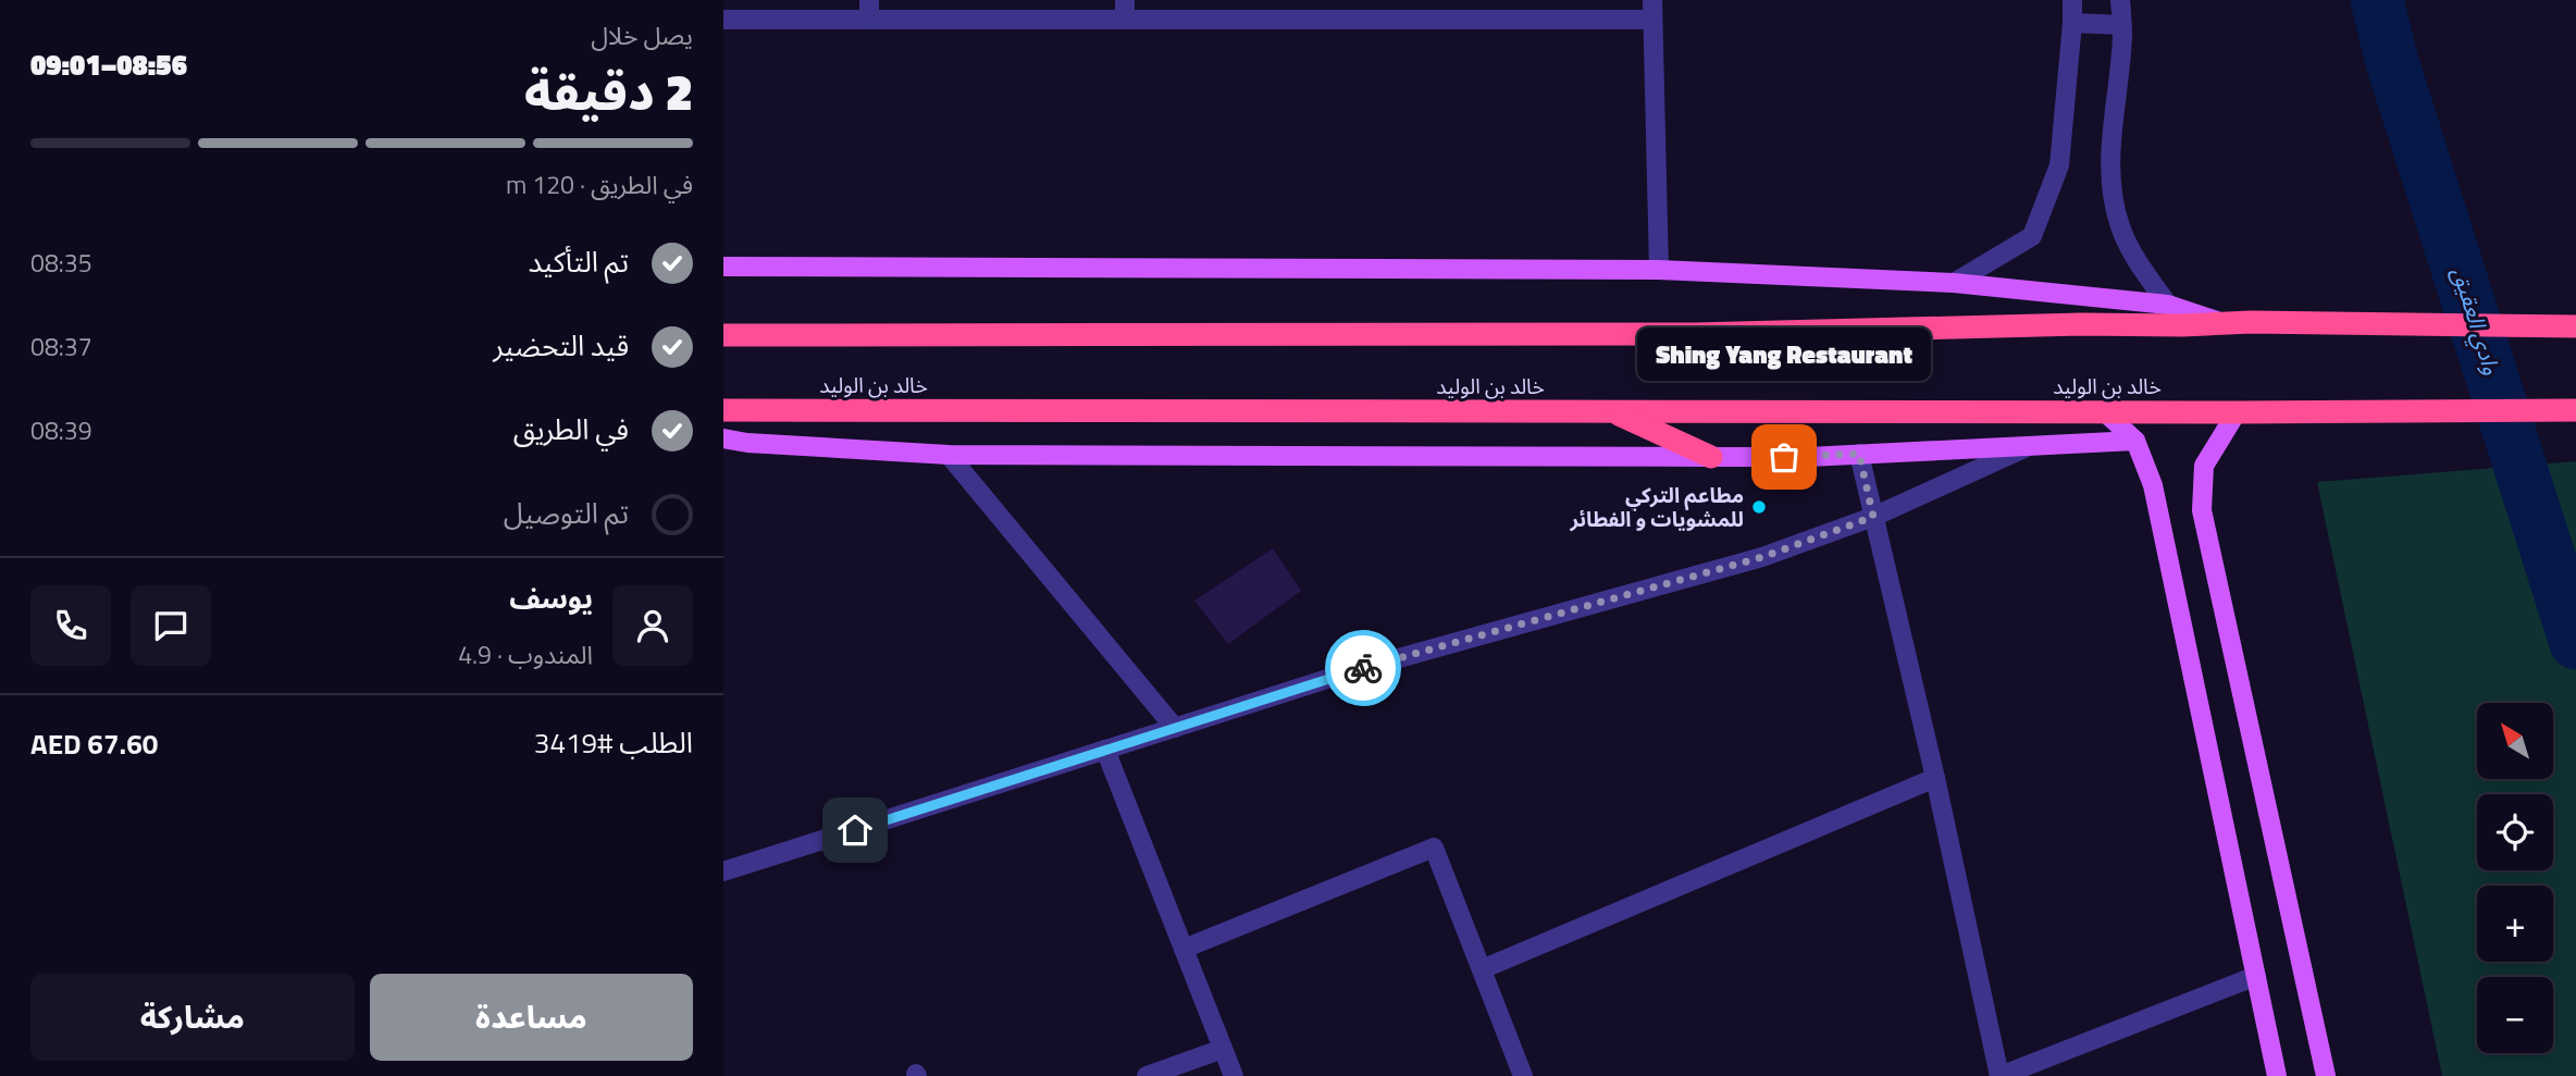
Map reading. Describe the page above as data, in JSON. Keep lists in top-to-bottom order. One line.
{"streets":{"highway":["خالد بن الوليد"]},"water":["وادي العقيق"],"places":["Shing Yang Restaurant","مطاعم التركي للمشويات و الفطائر"],"north":"top left","page":{"heading":["2 دقيقة","يصل خلال","08:56–09:01"],"panel":["يوسف","المندوب · 4.9","الطلب #3419","AED 67.60"],"bar":"في الطريق · 120 m","list":[["تم التأكيد","08:35"],["قيد التحضير","08:37"],["في الطريق","08:39"],"تم التوصيل"],"bubble":"Shing Yang Restaurant","map_buttons":["+","−"],"buttons":["مساعدة","مشاركة"]}}
